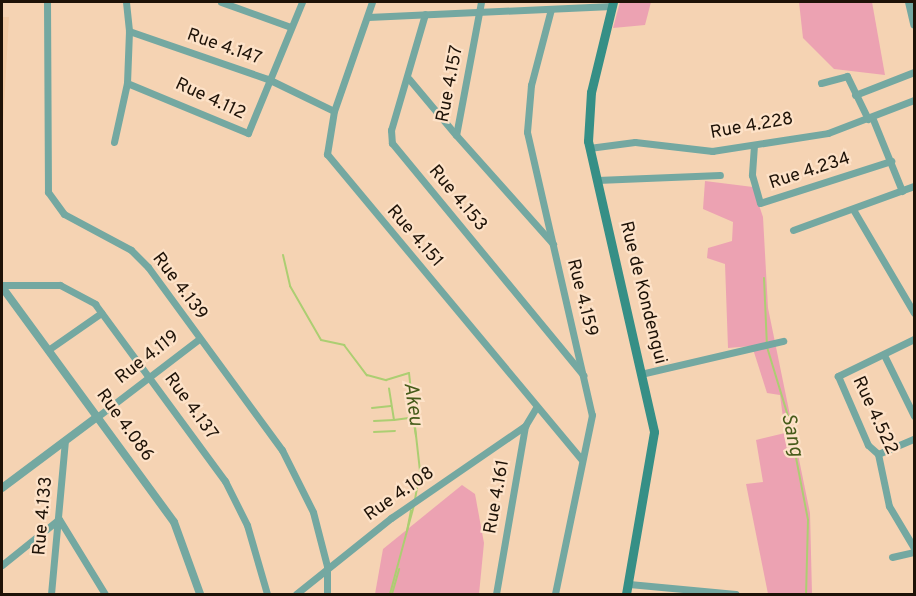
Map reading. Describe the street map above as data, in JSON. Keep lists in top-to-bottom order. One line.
{"streets":{"main road":["Rue de Kondengui"],"street":["Rue 4.147","Rue 4.157","Rue 4.112","Rue 4.228","Rue 4.234","Rue 4.153","Rue 4.151","Rue 4.139","Rue 4.159","Rue 4.119","Rue 4.137","Rue 4.522","Rue 4.086","Rue 4.108","Rue 4.161","Rue 4.133"]},"crossings":[["Rue 4.147","Rue 4.112"],["Rue 4.147","Rue 4.151"],["Rue 4.157","Rue 4.159"],["Rue 4.228","Rue 4.234"],["Rue 4.228","Rue de Kondengui"],["Rue 4.153","Rue 4.159"],["Rue 4.151","Rue 4.159"],["Rue 4.151","Rue 4.161"],["Rue 4.139","Rue 4.119"],["Rue 4.139","Rue 4.108"],["Rue 4.119","Rue 4.137"],["Rue 4.119","Rue 4.086"],["Rue 4.119","Rue 4.133"],["Rue 4.137","Rue 4.086"],["Rue 4.108","Rue 4.161"]],"water":["Akeu","Sang"]}
